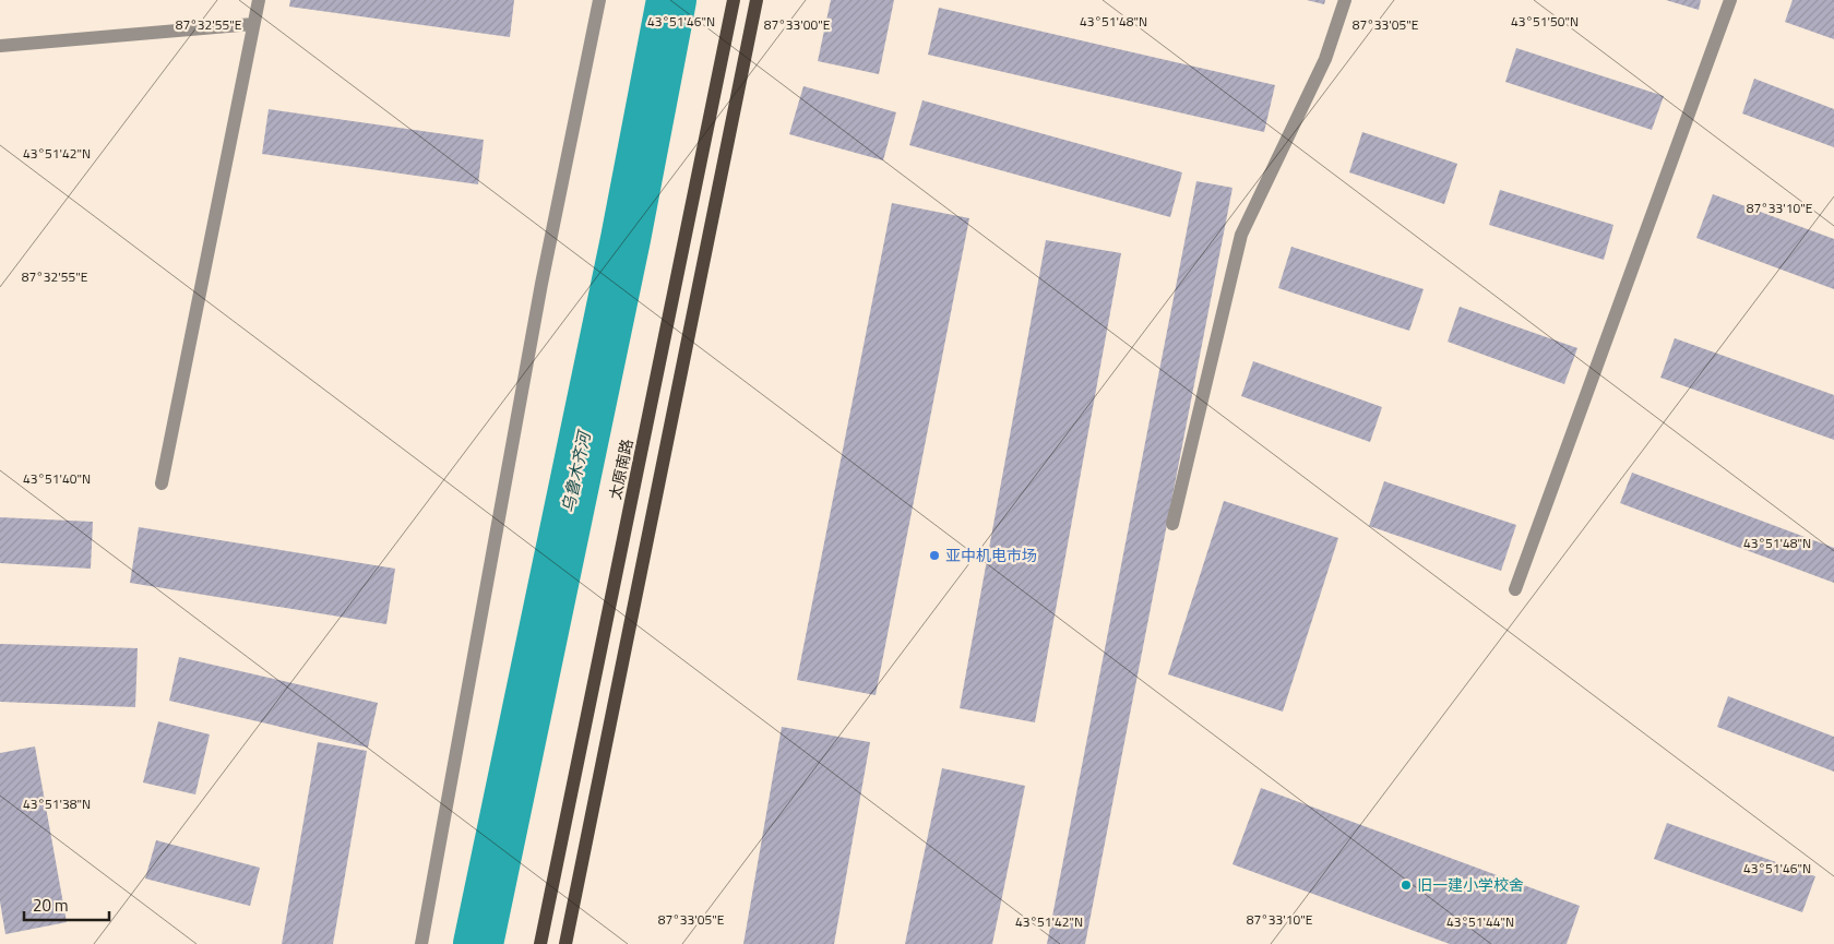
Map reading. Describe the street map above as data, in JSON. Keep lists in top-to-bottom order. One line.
{"streets":{"main road":["太原南路"]},"water":["乌鲁木齐河"],"places":["亚中机电市场","旧一建小学校舍"],"scale_bar":"20 m","coordinates":["43°51'46\"N","43°51'48\"N","43°51'50\"N","87°32'55\"E","87°33'00\"E","87°33'05\"E","43°51'42\"N","87°33'10\"E","43°51'40\"N","43°51'38\"N","43°51'44\"N"]}
